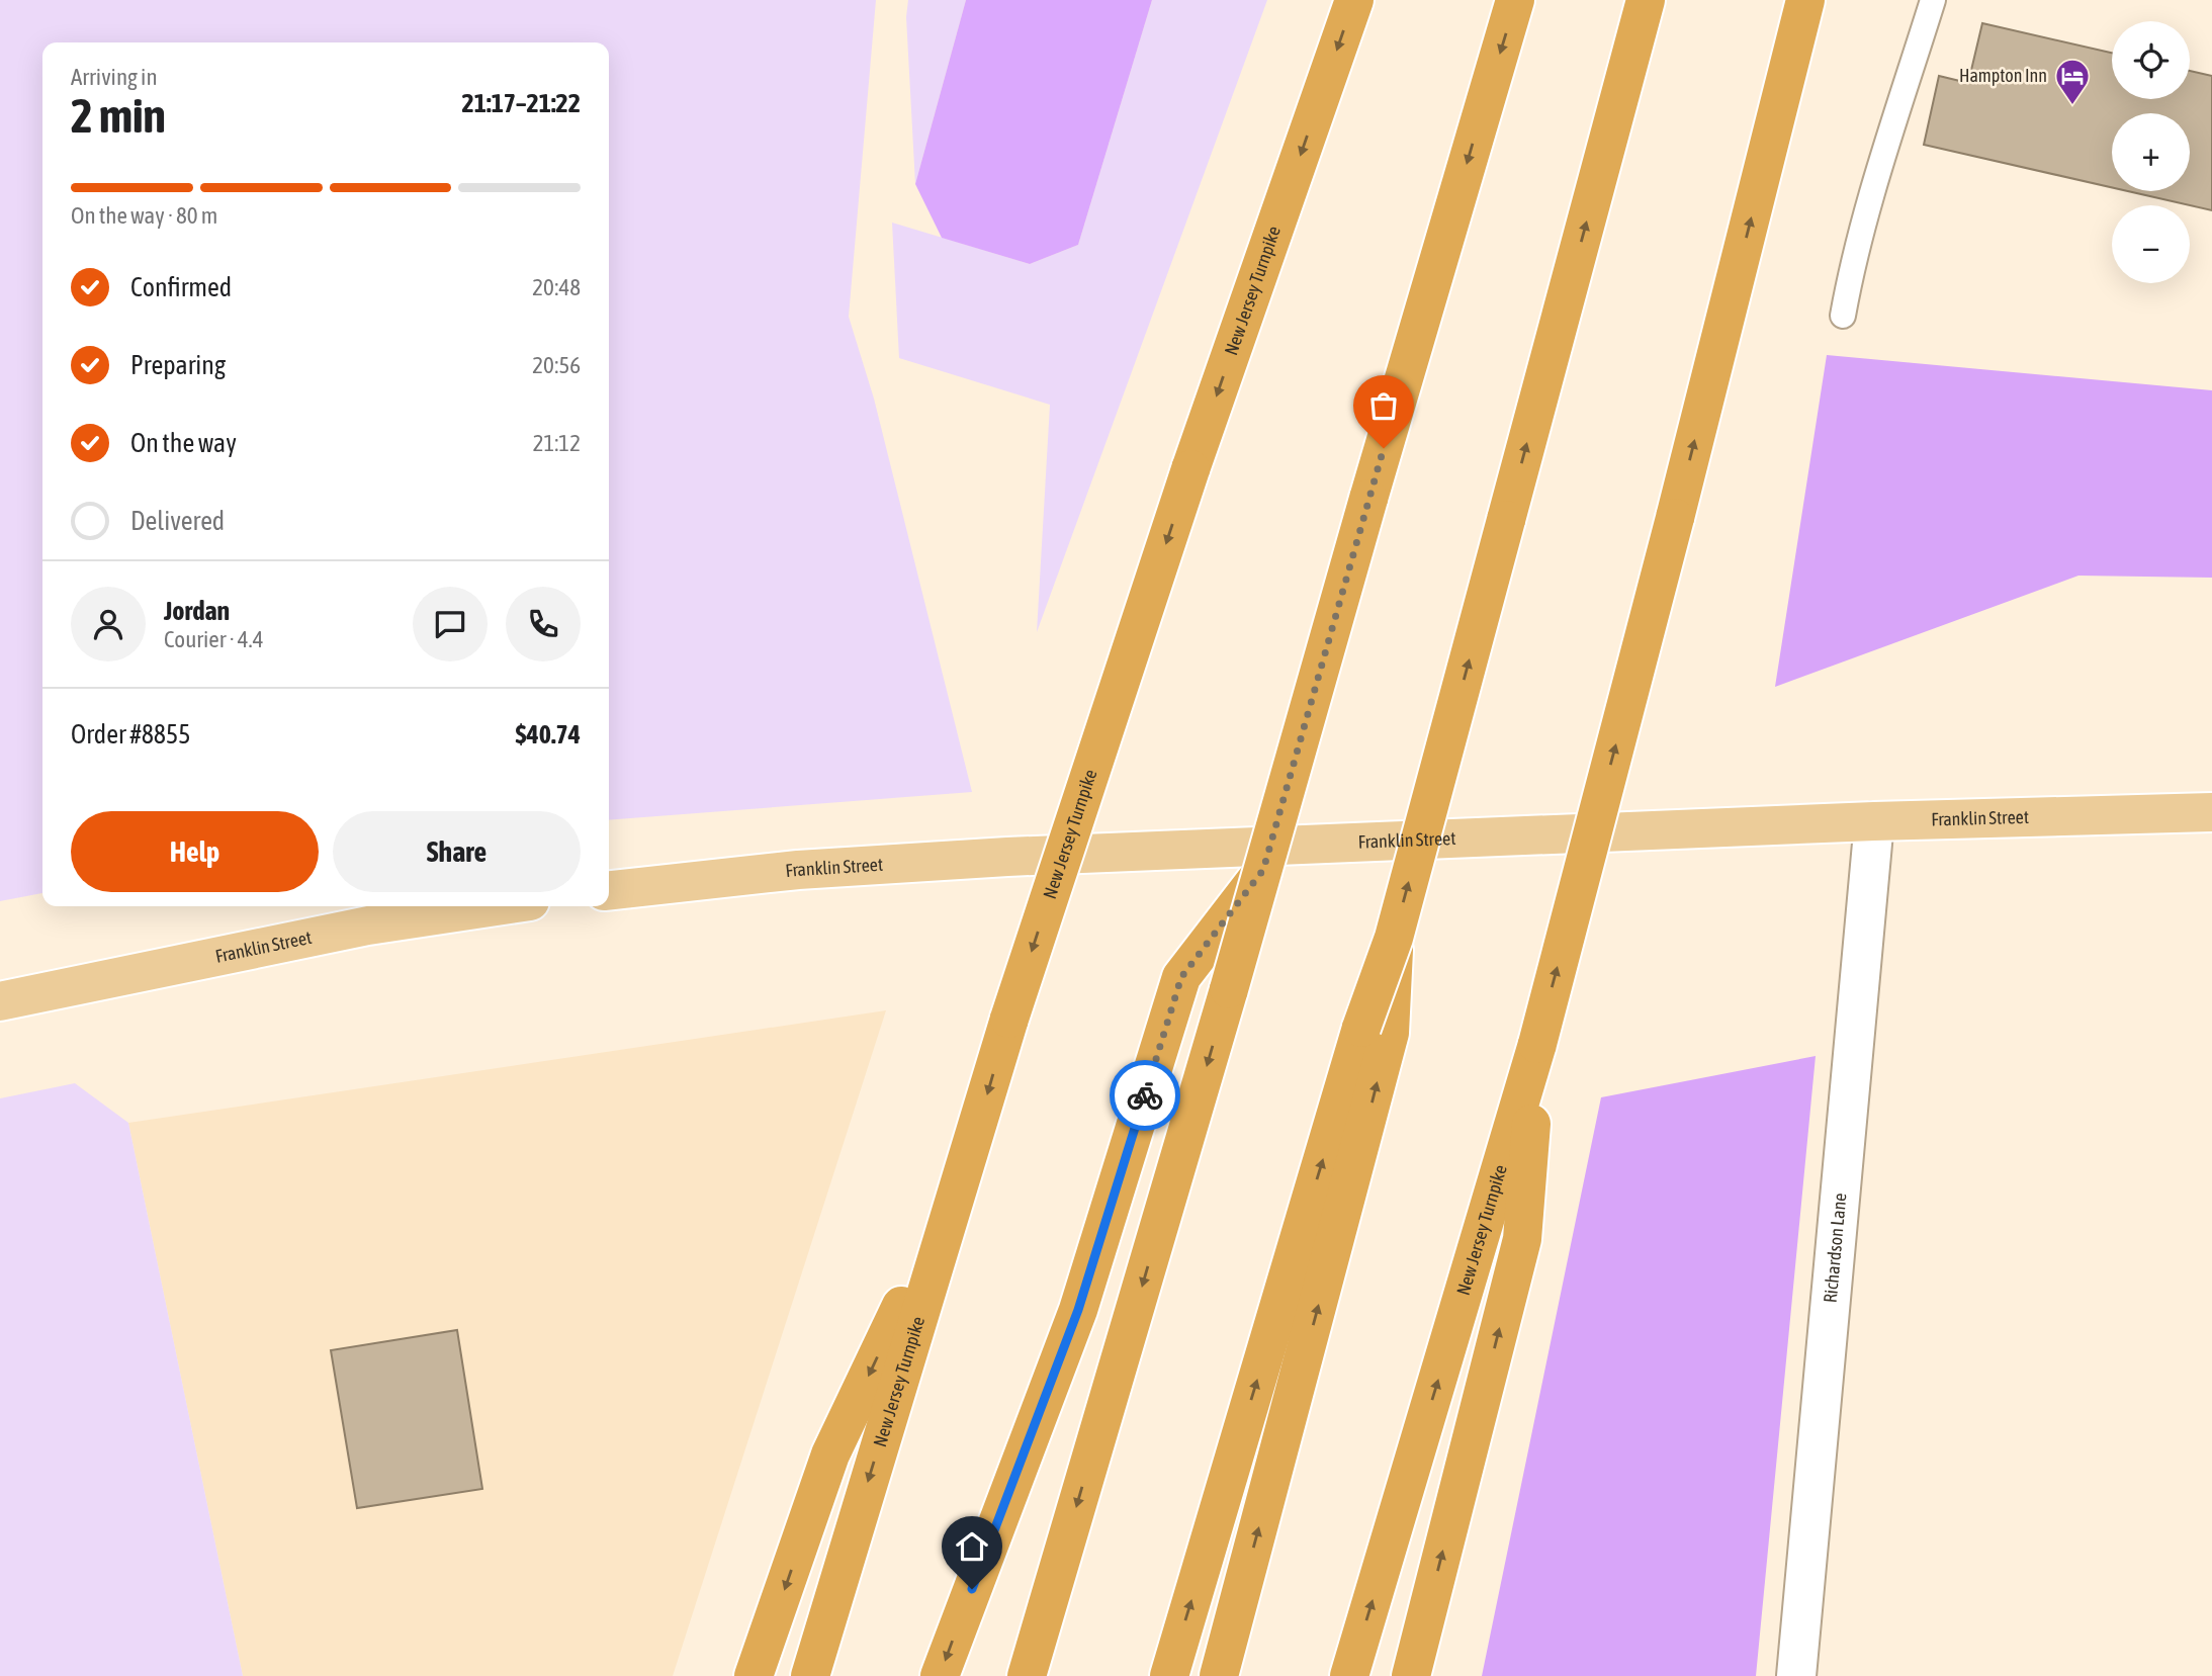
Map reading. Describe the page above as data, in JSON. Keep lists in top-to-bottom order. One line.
{"streets":{"highway":["New Jersey Turnpike"],"main road":["Franklin Street"],"street":["Richardson Lane"]},"crossings":[["Franklin Street","Richardson Lane"]],"places":{"hotel":["Hampton Inn"]},"page":{"map_buttons":["+","−"],"heading":["2 min","Arriving in","21:17–21:22"],"panel":["Jordan","Courier · 4.4","Order #8855","$40.74"],"bar":"On the way · 80 m","list":[["Confirmed","20:48"],["Preparing","20:56"],["On the way","21:12"],"Delivered"],"buttons":["Help","Share"]}}
